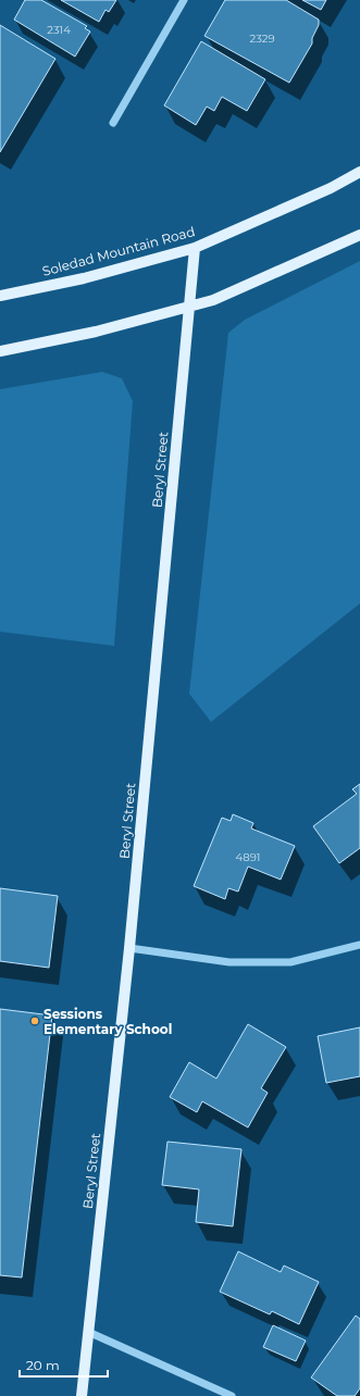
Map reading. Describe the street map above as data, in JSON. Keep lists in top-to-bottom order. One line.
{"streets":{"main road":["Soledad Mountain Road","Beryl Street"]},"crossings":[["Soledad Mountain Road","Beryl Street"]],"places":["Sessions Elementary School"],"house_numbers":["2314","2329","4891"],"scale_bar":"20 m"}
